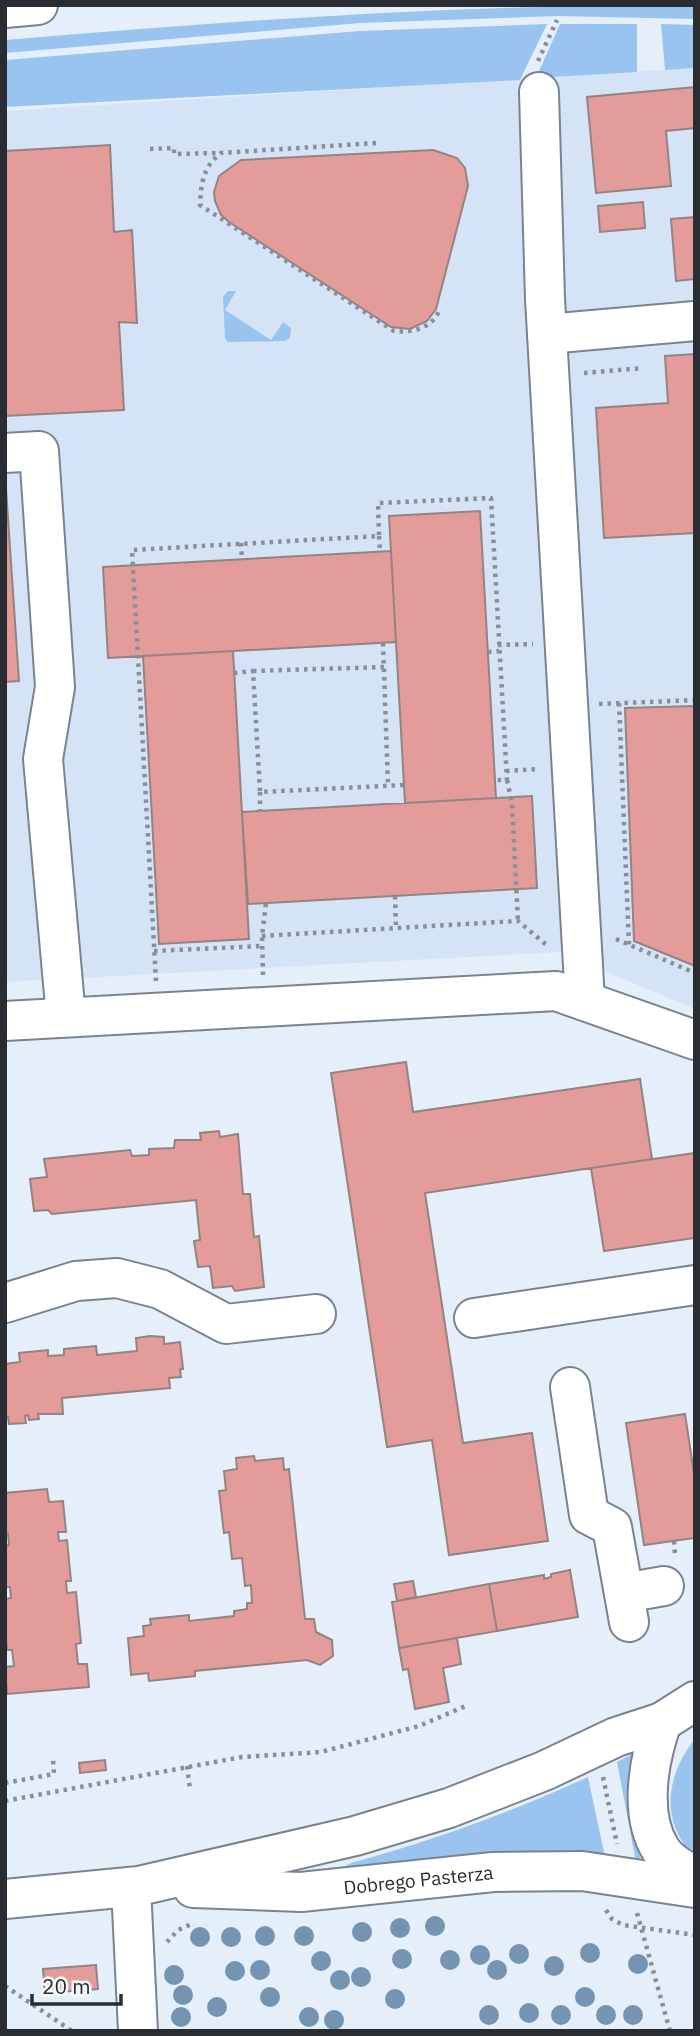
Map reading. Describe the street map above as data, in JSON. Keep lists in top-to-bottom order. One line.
{"streets":{"street":["Dobrego Pasterza"]},"scale_bar":"20 m"}
